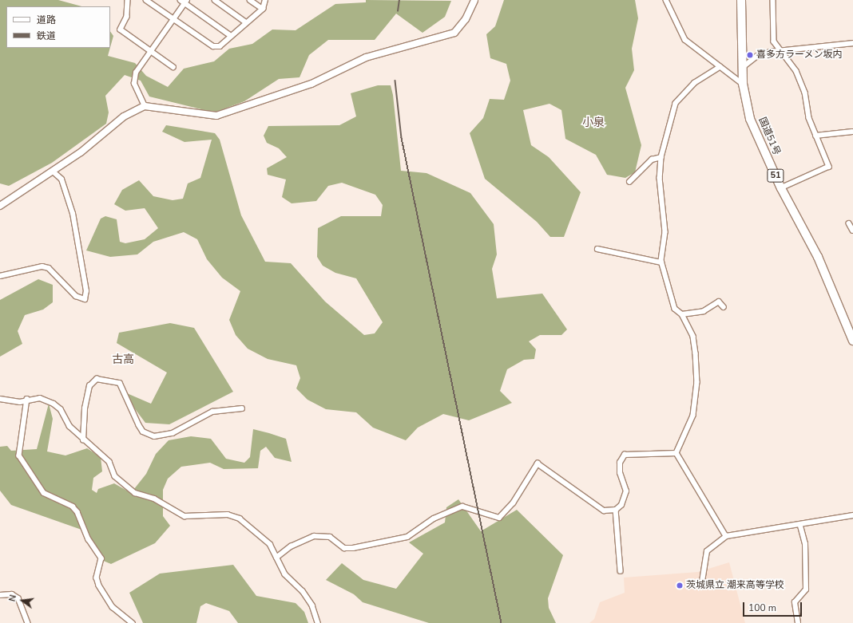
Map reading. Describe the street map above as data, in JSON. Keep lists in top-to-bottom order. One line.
{"streets":{"highway":["国道51号","51"]},"districts":["小泉","古高"],"places":["喜多方ラーメン坂内","茨城県立 潮来高等学校"],"legend":["道路","鉄道"],"scale_bar":"100 m","north":"left"}
